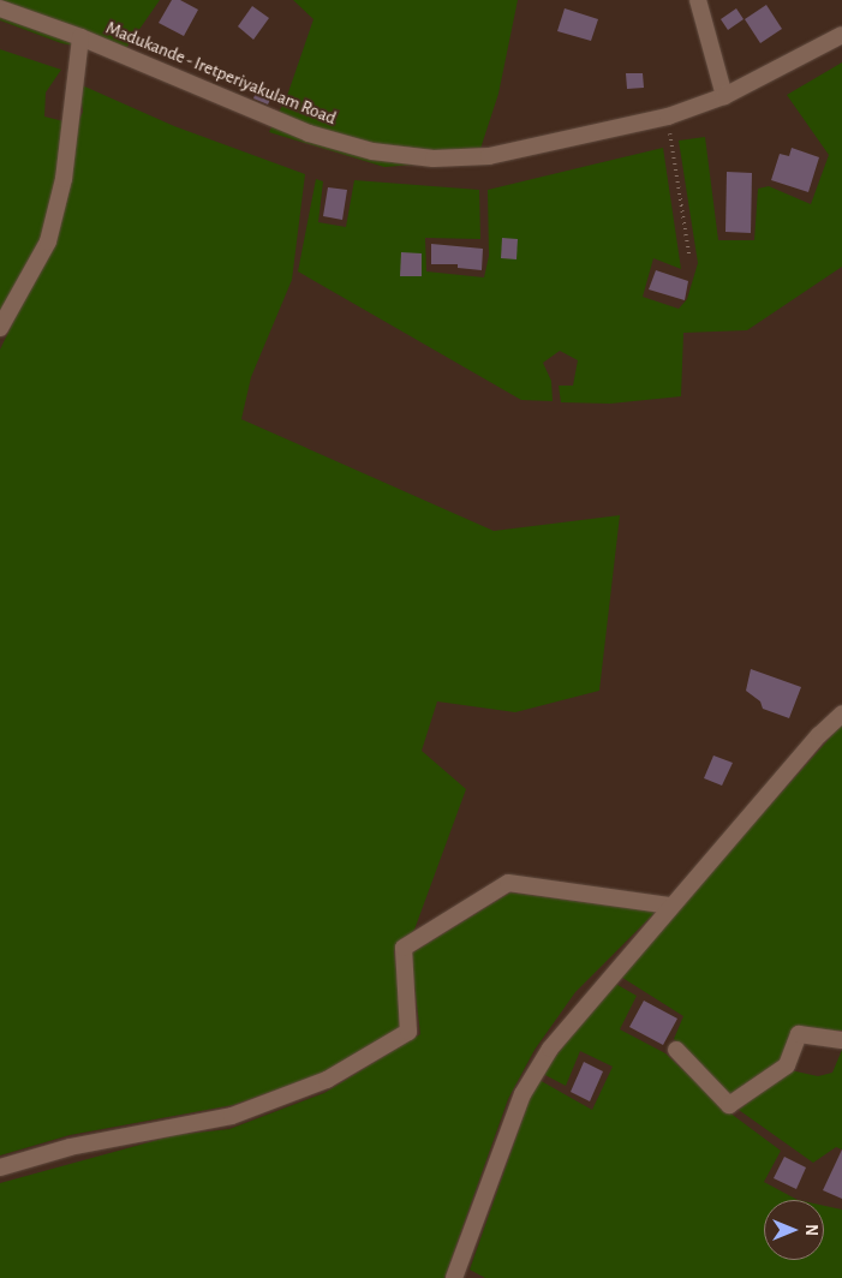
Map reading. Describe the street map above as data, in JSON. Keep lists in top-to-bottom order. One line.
{"streets":{"street":["Madukande - Iretperiyakulam Road"]},"north":"right"}
